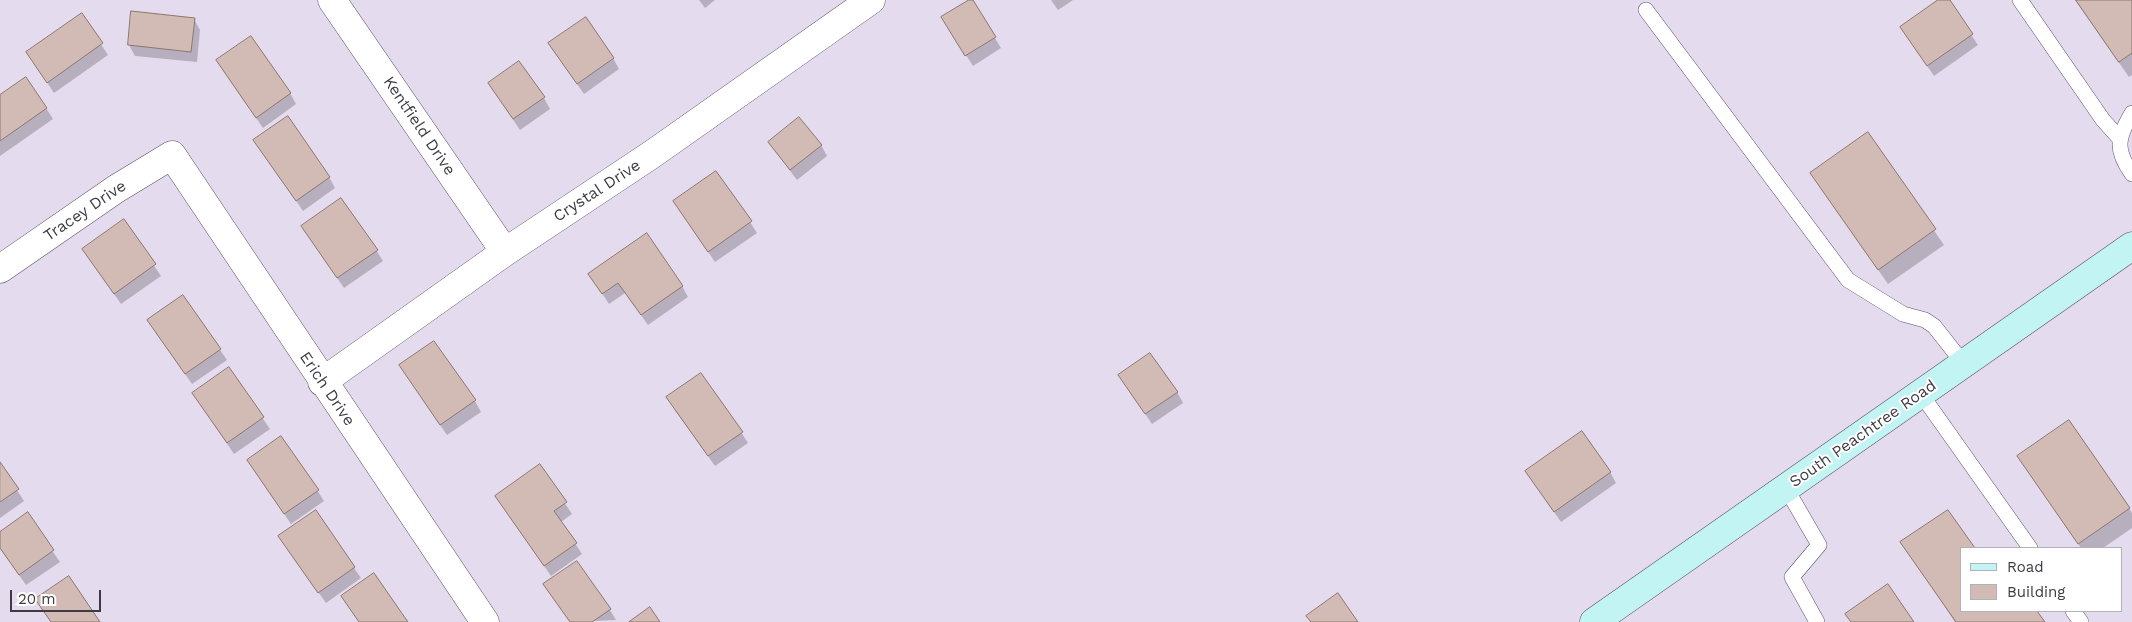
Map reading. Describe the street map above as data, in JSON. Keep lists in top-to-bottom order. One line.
{"streets":{"main road":["South Peachtree Road"],"street":["Kentfield Drive","Crystal Drive","Tracey Drive","Erich Drive"]},"crossings":[["Kentfield Drive","Crystal Drive"],["Crystal Drive","Erich Drive"],["Tracey Drive","Erich Drive"]],"legend":["Road","Building"],"scale_bar":"20 m"}
